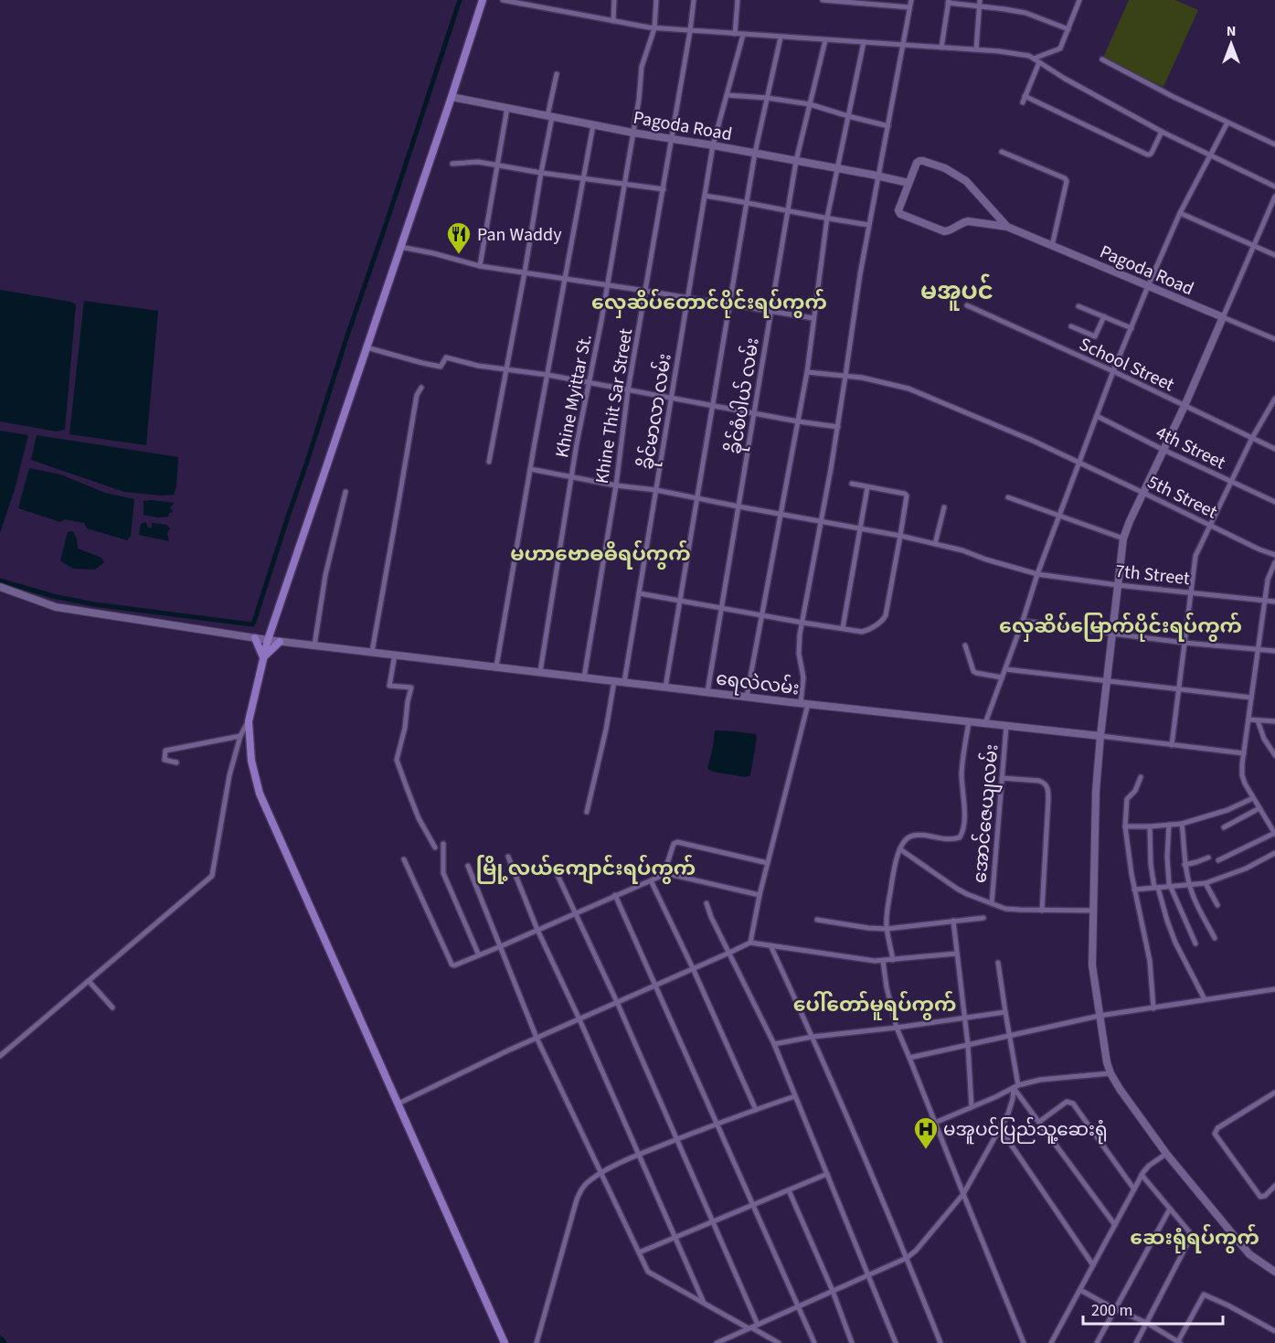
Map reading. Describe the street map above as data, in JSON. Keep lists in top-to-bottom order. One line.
{"streets":{"main road":["Pagoda Road","ရေလဲလမ်း"],"street":["School Street","Khine Myittar St.","ခိုင်စံပါယ် လမ်း","Khine Thit Sar Street","ခိုင်မာလာ လမ်း","4th Street","5th Street","7th Street","အောင်ဇေယျလမ်း"]},"crossings":[["Pagoda Road","Khine Myittar St."],["Pagoda Road","ခိုင်စံပါယ် လမ်း"],["Pagoda Road","Khine Thit Sar Street"],["Pagoda Road","ခိုင်မာလာ လမ်း"],["Khine Myittar St.","7th Street"],["Khine Myittar St.","ရေလဲလမ်း"],["ခိုင်စံပါယ် လမ်း","7th Street"],["ခိုင်စံပါယ် လမ်း","ရေလဲလမ်း"],["Khine Thit Sar Street","7th Street"],["Khine Thit Sar Street","ရေလဲလမ်း"],["ခိုင်မာလာ လမ်း","7th Street"],["ခိုင်မာလာ လမ်း","ရေလဲလမ်း"],["ရေလဲလမ်း","အောင်ဇေယျလမ်း"]],"districts":["မအူပင်","လှေဆိပ်တောင်ပိုင်းရပ်ကွက်","မဟာဗောဓဓိရပ်ကွက်","လှေဆိပ်မြောက်ပိုင်းရပ်ကွက်","မြို့လယ်ကျောင်းရပ်ကွက်","ပေါ်တော်မူရပ်ကွက်","ဆေးရုံရပ်ကွက်"],"places":{"restaurant":["Pan Waddy"],"hospital":["မအူပင်ပြည်သူ့ဆေးရုံ"]},"scale_bar":"200 m","north":"top"}
